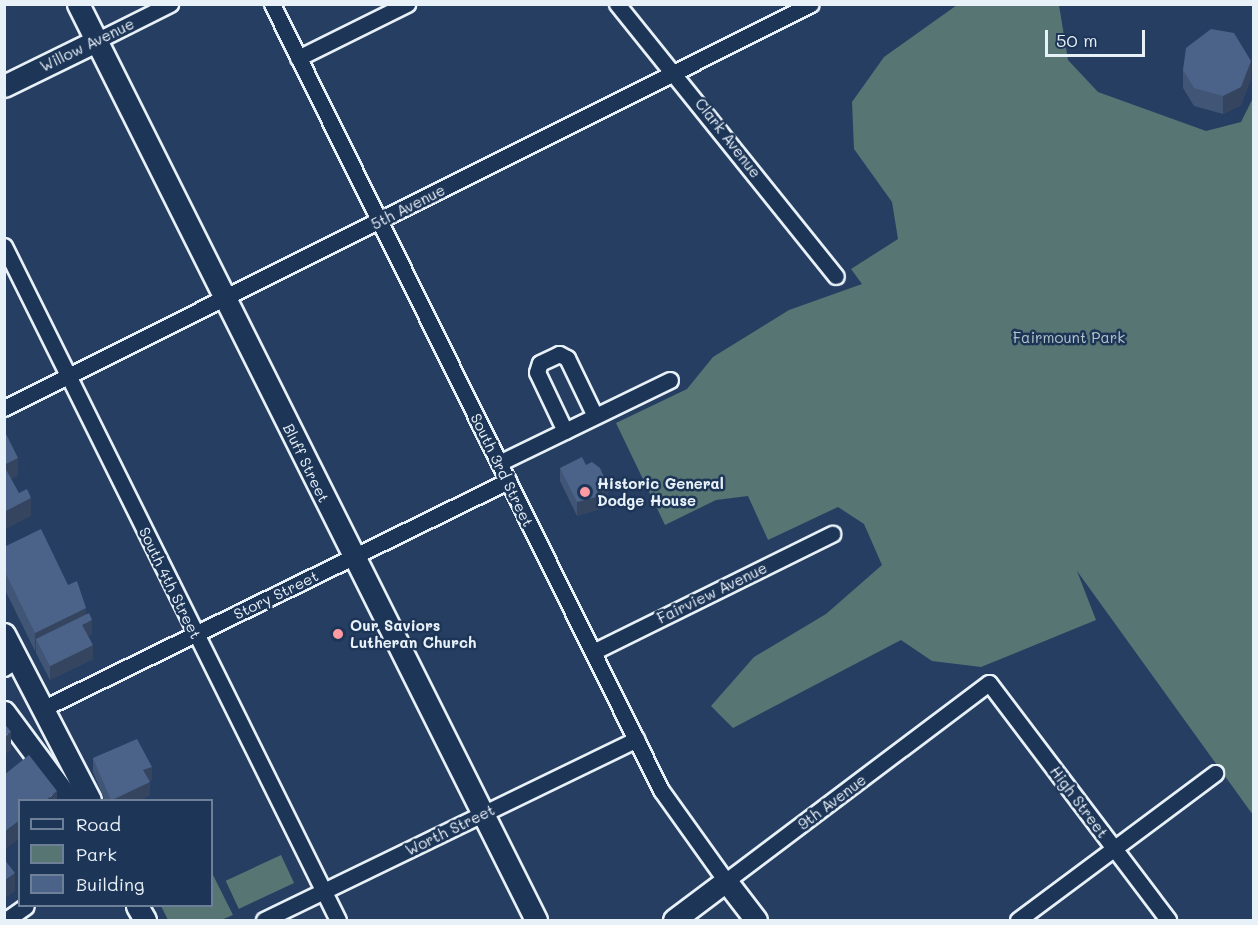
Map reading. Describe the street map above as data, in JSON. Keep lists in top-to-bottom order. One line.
{"streets":{"main road":["Willow Avenue","Bluff Street","South 3rd Street","9th Avenue"],"street":["Clark Avenue","5th Avenue","South 4th Street","Fairview Avenue","Story Street","High Street","Worth Street"]},"crossings":[["Willow Avenue","Bluff Street"],["Clark Avenue","5th Avenue"],["5th Avenue","Bluff Street"],["5th Avenue","South 3rd Street"],["5th Avenue","South 4th Street"],["Bluff Street","Story Street"],["Bluff Street","Worth Street"],["South 3rd Street","Fairview Avenue"],["South 3rd Street","Story Street"],["South 3rd Street","9th Avenue"],["South 3rd Street","Worth Street"],["South 4th Street","Story Street"],["South 4th Street","Worth Street"],["9th Avenue","High Street"]],"parks":["Fairmount Park"],"places":["Historic General Dodge House","Our Saviors Lutheran Church"],"legend":["Road","Park","Building"],"scale_bar":"50 m"}
